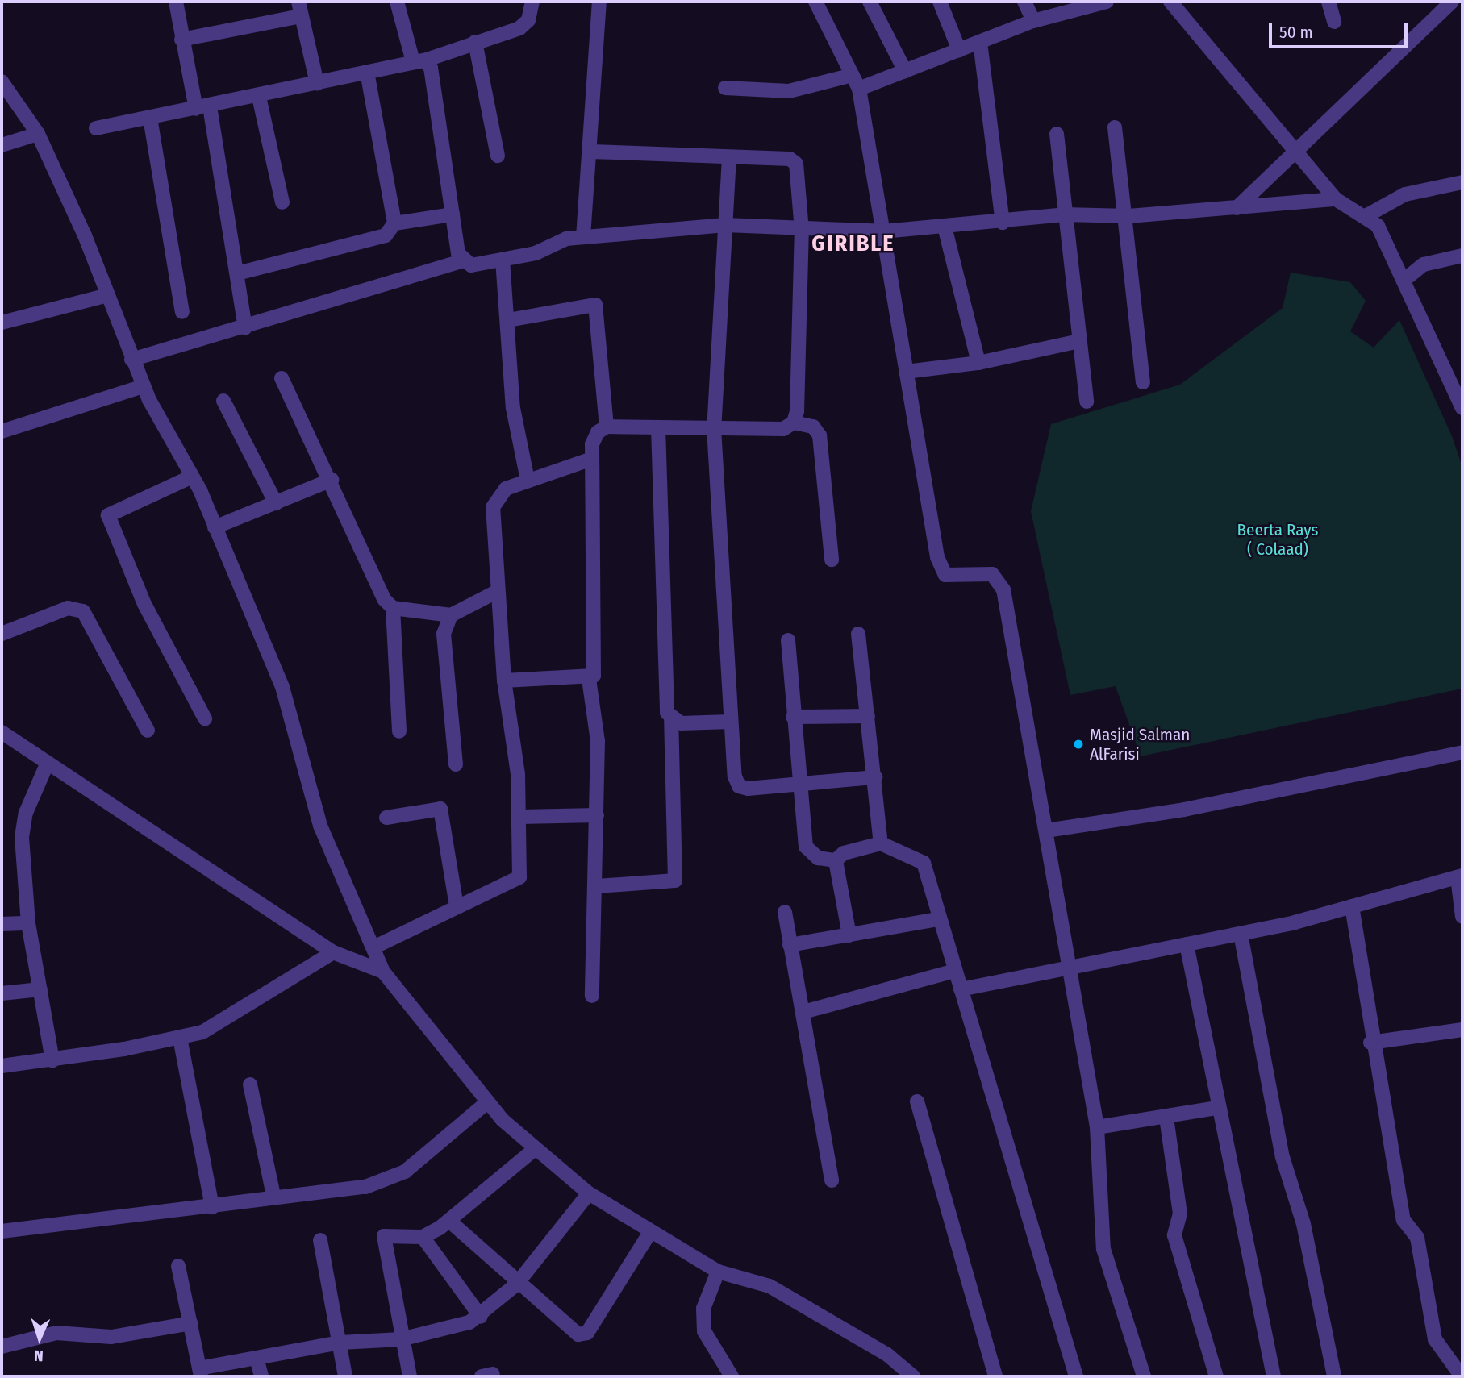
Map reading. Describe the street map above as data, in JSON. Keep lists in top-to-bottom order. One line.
{"districts":["GIRIBLE"],"parks":["Beerta Rays ( Colaad)"],"places":["Masjid Salman AlFarisi"],"scale_bar":"50 m","north":"bottom"}
